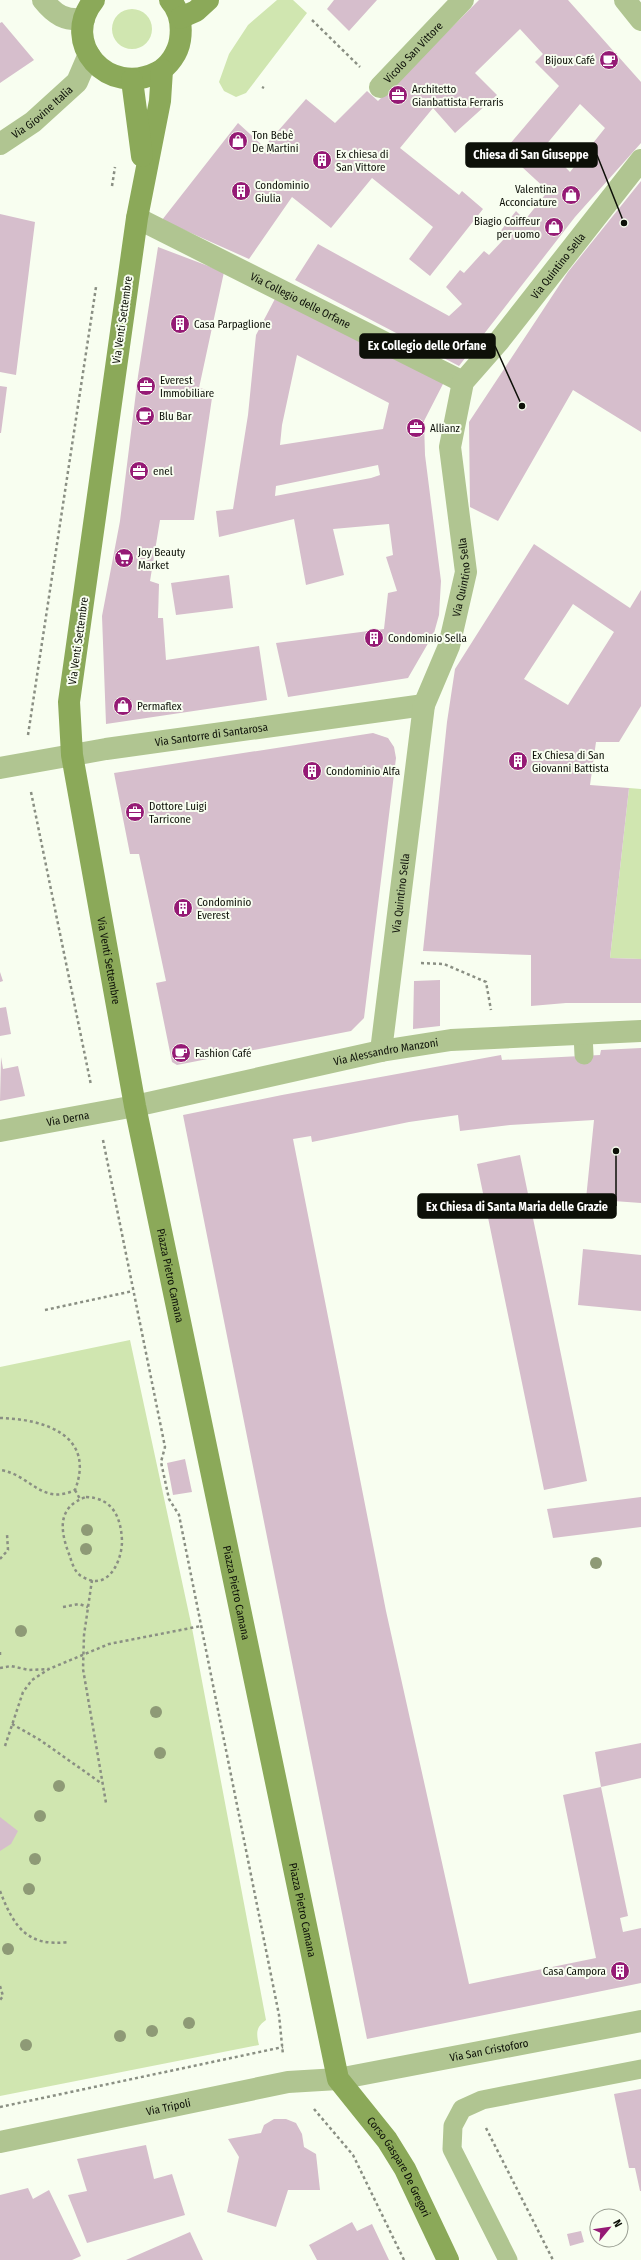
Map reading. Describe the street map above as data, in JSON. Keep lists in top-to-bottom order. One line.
{"streets":{"main road":["Via Venti Settembre","Piazza Pietro Camana","Corso Gaspare De Gregori"],"street":["Vicolo San Vittore","Via Giovine Italia","Via Quintino Sella","Via Collegio delle Orfane","Via Santorre di Santarosa","Via Alessandro Manzoni","Via Derna","Via San Cristoforo","Via Tripoli"]},"crossings":[["Via Quintino Sella","Via Collegio delle Orfane"],["Via Quintino Sella","Via Santorre di Santarosa"],["Via Quintino Sella","Via Alessandro Manzoni"],["Via Collegio delle Orfane","Via Venti Settembre"],["Via Venti Settembre","Via Santorre di Santarosa"],["Via Venti Settembre","Via Alessandro Manzoni"],["Via Venti Settembre","Via Derna"],["Via Venti Settembre","Piazza Pietro Camana"],["Via Alessandro Manzoni","Via Derna"],["Via Alessandro Manzoni","Piazza Pietro Camana"],["Via Derna","Piazza Pietro Camana"],["Piazza Pietro Camana","Via San Cristoforo"],["Piazza Pietro Camana","Via Tripoli"],["Piazza Pietro Camana","Corso Gaspare De Gregori"],["Via San Cristoforo","Via Tripoli"],["Via San Cristoforo","Corso Gaspare De Gregori"],["Via Tripoli","Corso Gaspare De Gregori"]],"places":{"cafe":["Bijoux Café","Blu Bar","Fashion Café"],"office":["Architetto Gianbattista Ferraris","Everest Immobiliare","Allianz","enel","Dottore Luigi Tarricone"],"shop":["Ton Bebè De Martini","Valentina Acconciature","Biagio Coiffeur per uomo","Permaflex"],"building":["Ex chiesa di San Vittore","Condominio Giulia","Casa Parpaglione","Condominio Sella","Ex Chiesa di San Giovanni Battista","Condominio Alfa","Condominio Everest","Casa Campora"],"other":["Chiesa di San Giuseppe","Ex Collegio delle Orfane","Ex Chiesa di Santa Maria delle Grazie"],"supermarket":["Joy Beauty Market"]},"north":"top right"}
